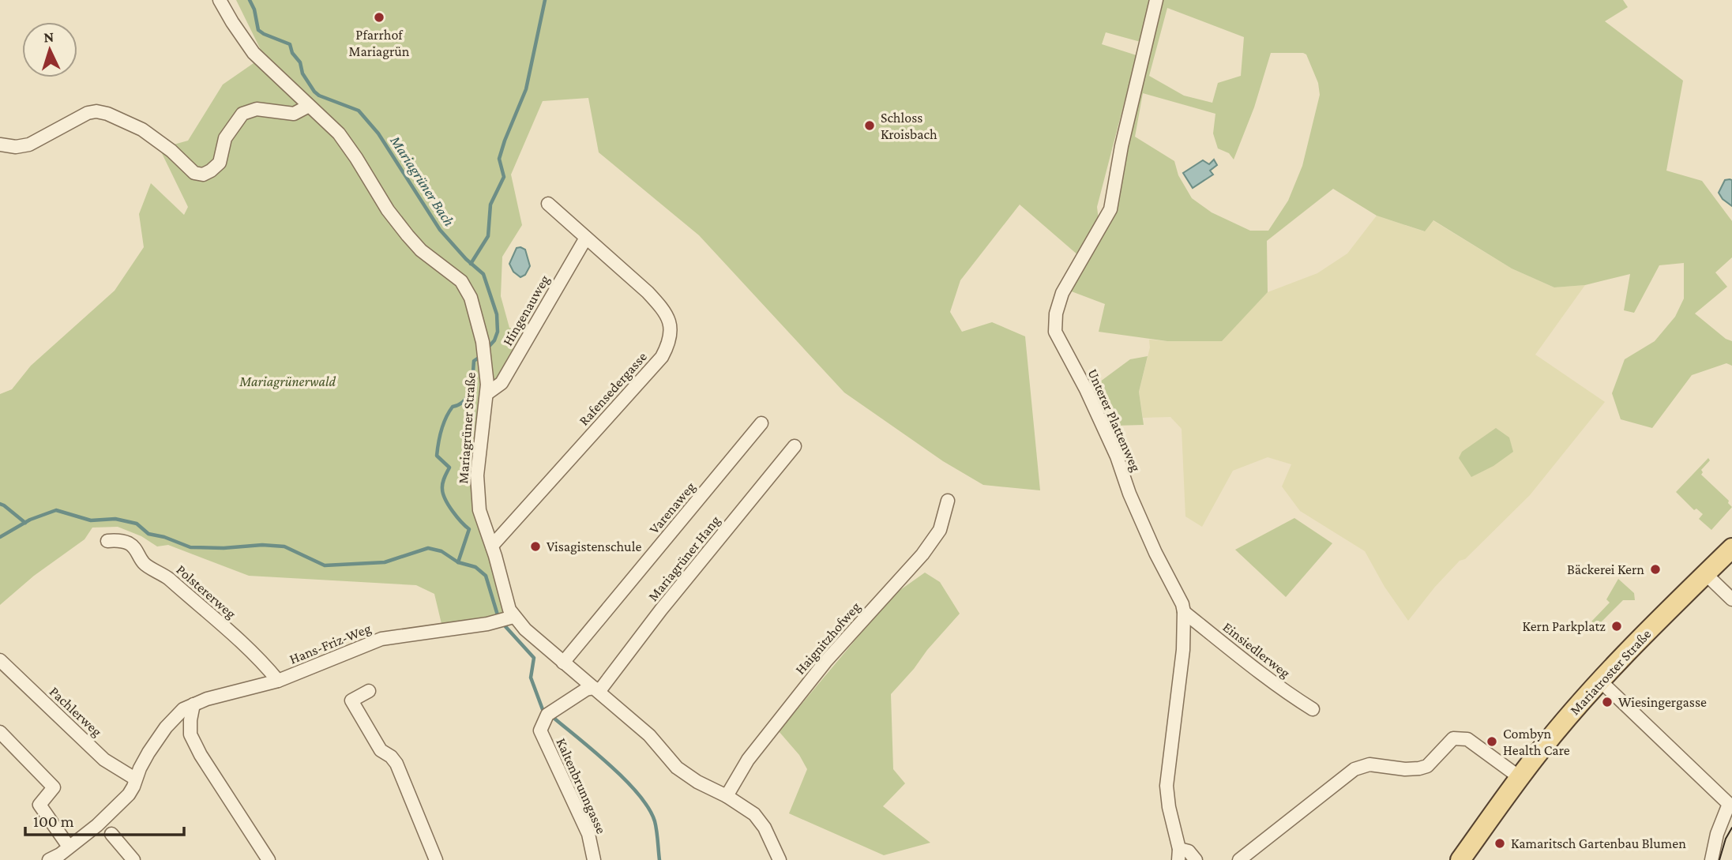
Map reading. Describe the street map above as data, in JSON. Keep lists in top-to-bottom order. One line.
{"streets":{"main road":["Mariatroster Straße"],"street":["Hingenauweg","Rafensedergasse","Unterer Plattenweg","Mariagrüner Straße","Varenaweg","Mariagrüner Hang","Polstererweg","Haignitzhofweg","Hans-Friz-Weg","Einsiedlerweg","Pachlerweg","Kaltenbrunngasse"]},"crossings":[["Hingenauweg","Rafensedergasse"],["Hingenauweg","Mariagrüner Straße"],["Rafensedergasse","Mariagrüner Straße"],["Unterer Plattenweg","Einsiedlerweg"],["Mariagrüner Straße","Varenaweg"],["Mariagrüner Straße","Mariagrüner Hang"],["Mariagrüner Straße","Haignitzhofweg"],["Mariagrüner Straße","Hans-Friz-Weg"],["Mariagrüner Straße","Kaltenbrunngasse"],["Mariagrüner Hang","Kaltenbrunngasse"],["Polstererweg","Hans-Friz-Weg"],["Hans-Friz-Weg","Pachlerweg"]],"water":["Mariagrüner Bach"],"parks":["Mariagrünerwald"],"places":["Pfarrhof Mariagrün","Schloss Kroisbach","Visagistenschule","Bäckerei Kern","Kern Parkplatz","Wiesingergasse","Combyn Health Care","Kamaritsch Gartenbau Blumen"],"scale_bar":"100 m","north":"top"}
